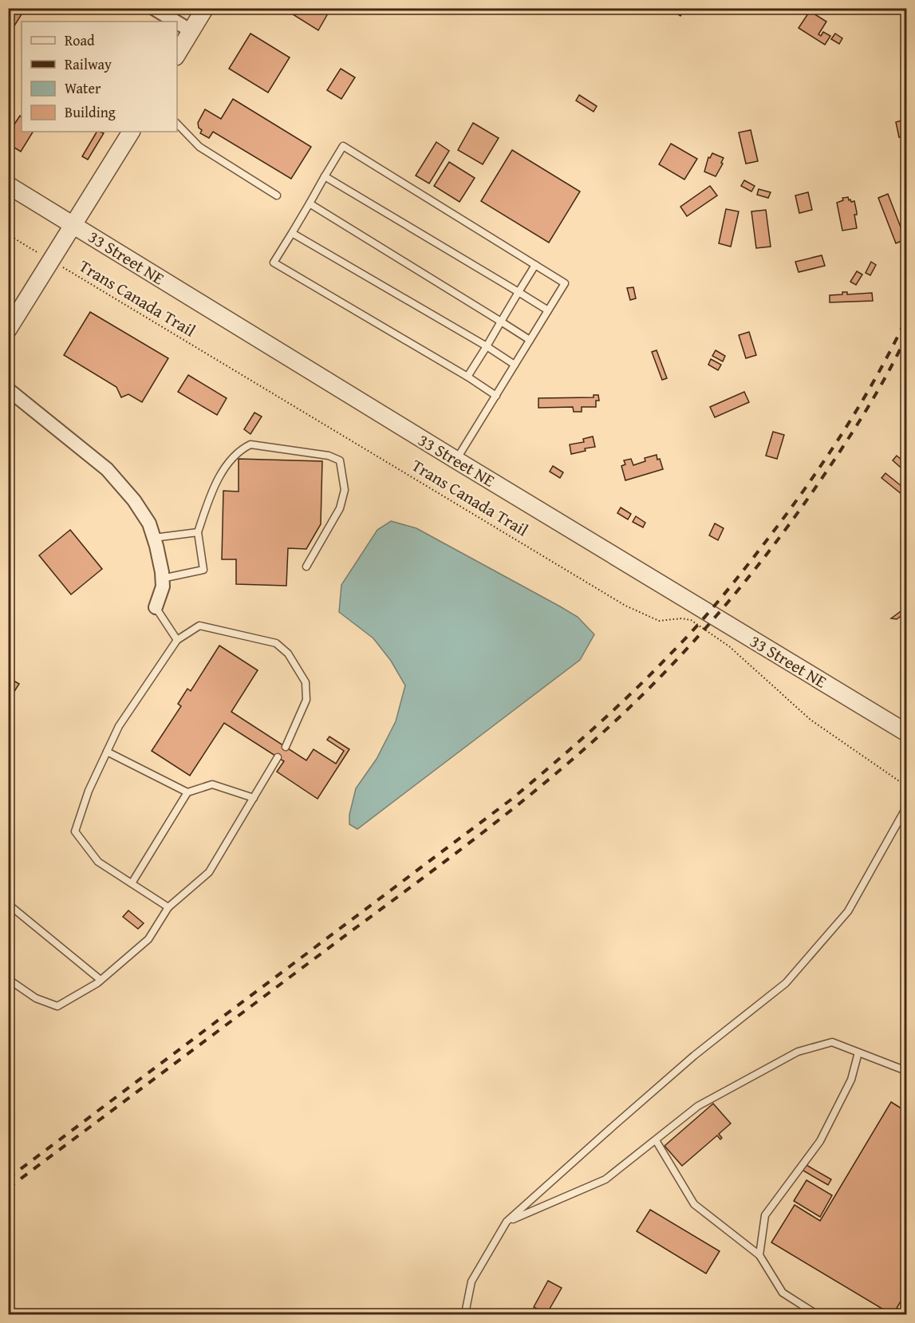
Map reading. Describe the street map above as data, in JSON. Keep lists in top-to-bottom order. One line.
{"streets":{"street":["33 Street NE"],"path":["Trans Canada Trail"]},"legend":["Road","Railway","Water","Building"]}
